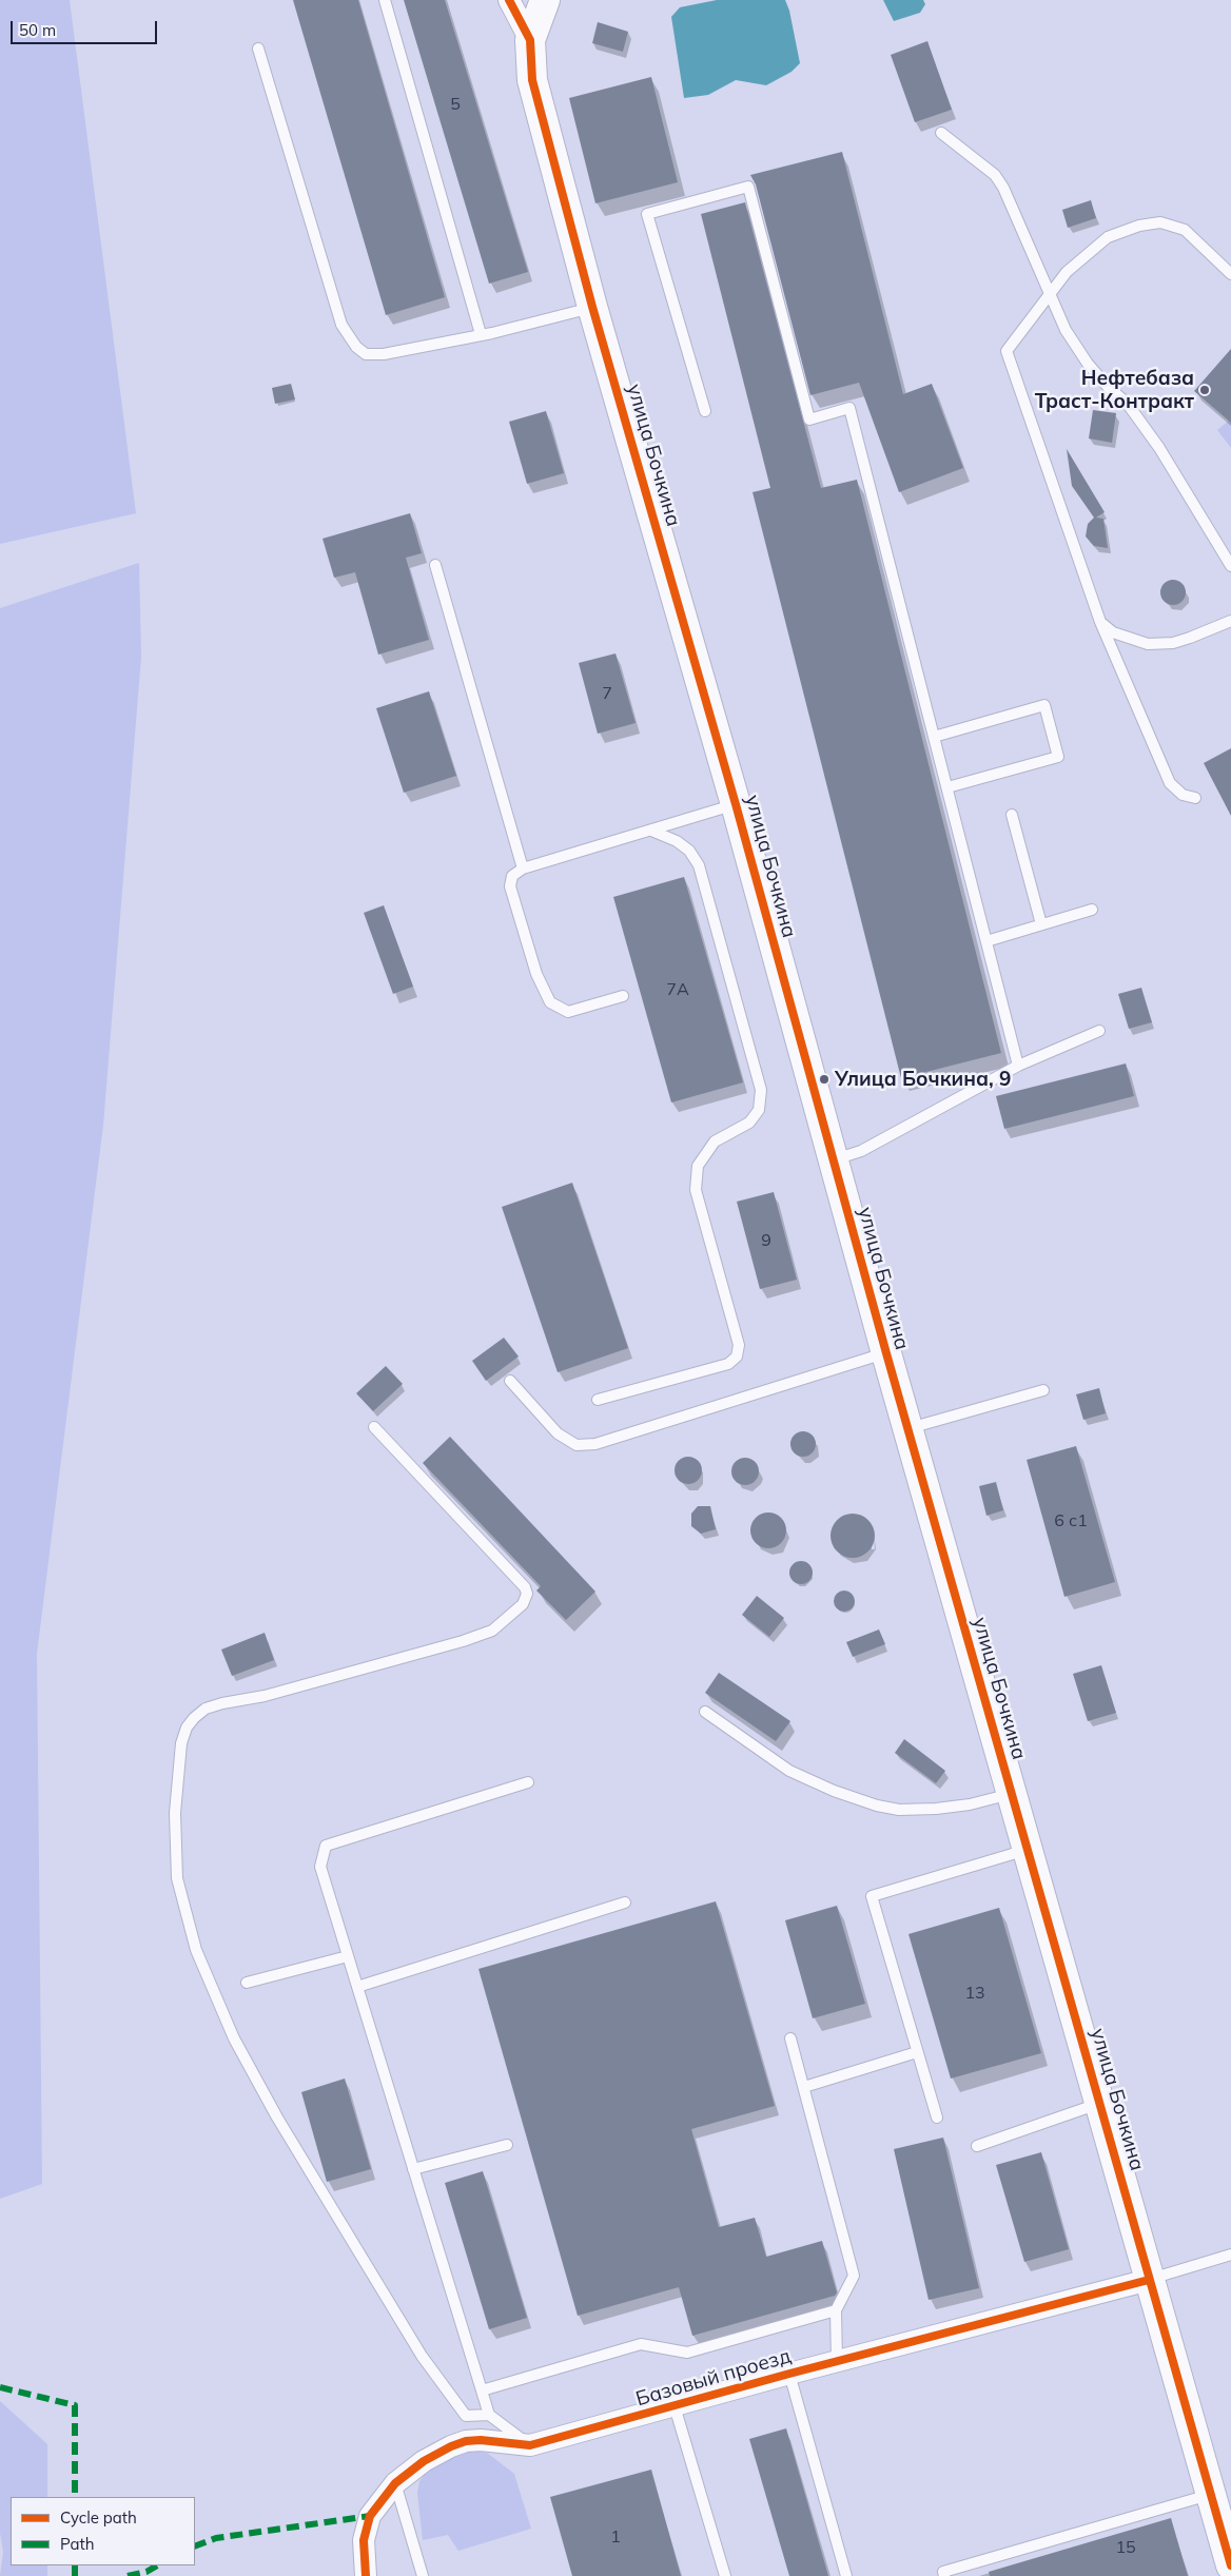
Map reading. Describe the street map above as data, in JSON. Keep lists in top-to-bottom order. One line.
{"streets":{"street":["улица Бочкина","Базовый проезд"]},"crossings":[["улица Бочкина","Базовый проезд"]],"places":["Нефтебаза Траст-Контракт","Улица Бочкина, 9"],"house_numbers":["5","7","7А","9","6 с1","13","1","15"],"legend":["Cycle path","Path"],"scale_bar":"50 m"}
